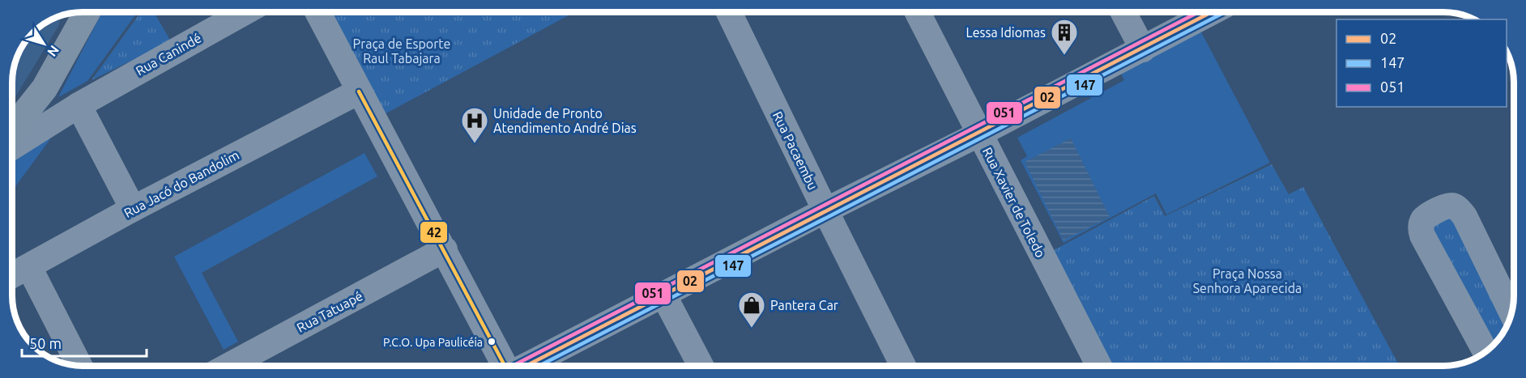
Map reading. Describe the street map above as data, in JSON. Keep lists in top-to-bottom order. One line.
{"streets":{"street":["Rua Canindé","Rua Pacaembu","Rua Jacó do Bandolim","Rua Xavier de Toledo","Rua Tatuapé"]},"parks":["Praça de Esporte Raul Tabajara","Praça Nossa Senhora Aparecida"],"places":{"building":["Lessa Idiomas"],"hospital":["Unidade de Pronto Atendimento André Dias"],"shop":["Pantera Car"],"other":["P.C.O. Upa Paulicéia"]},"lines":["transit line 02","transit line 147","transit line 051","transit line 42"],"legend":["02","147","051"],"scale_bar":"50 m","north":"bottom right"}
